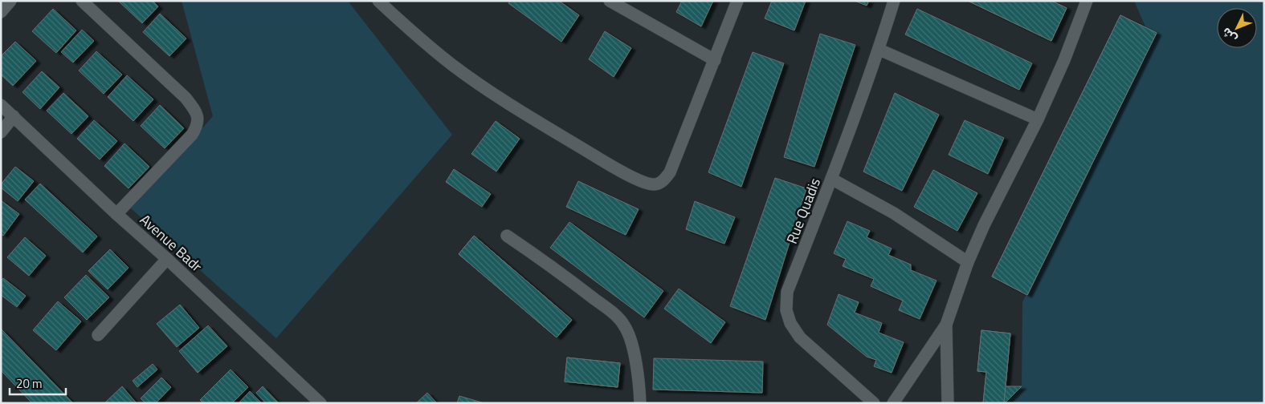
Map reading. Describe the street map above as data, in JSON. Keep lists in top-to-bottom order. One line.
{"streets":{"street":["Rue Quadis","Avenue Badr"]},"scale_bar":"20 m","north":"bottom left"}
